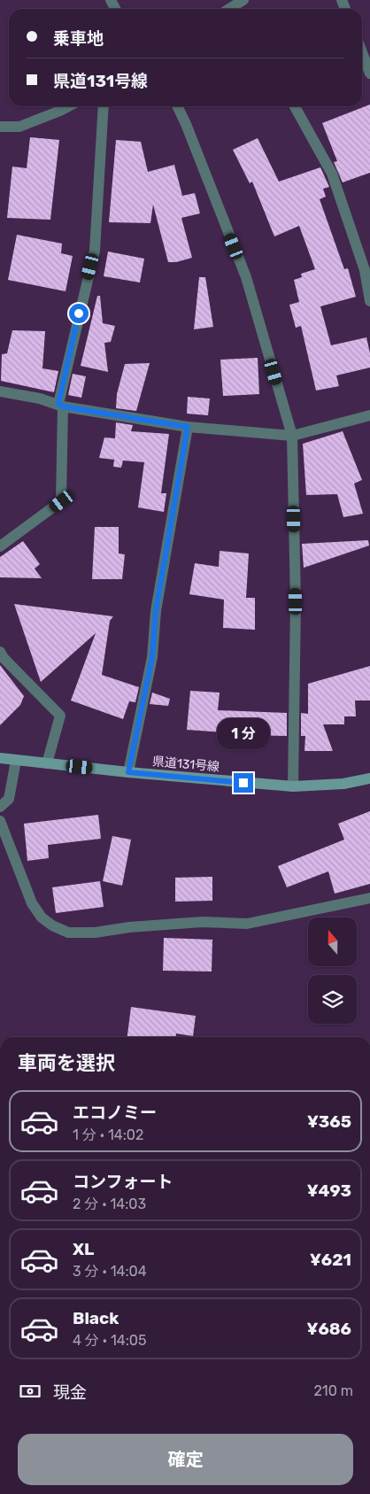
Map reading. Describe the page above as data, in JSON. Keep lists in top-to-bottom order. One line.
{"streets":{"main road":["県道131号線"]},"north":"top","page":{"banner":["乗車地","県道131号線"],"bubble":"1 分","heading":"車両を選択","list":[{"name":"エコノミー","note":"1 分 · 14:02","value":"¥365"},{"name":"コンフォート","note":"2 分 · 14:03","value":"¥493"},{"name":"XL","note":"3 分 · 14:04","value":"¥621"},{"name":"Black","note":"4 分 · 14:05","value":"¥686"}],"pay":["現金","210 m"],"buttons":"確定"}}
